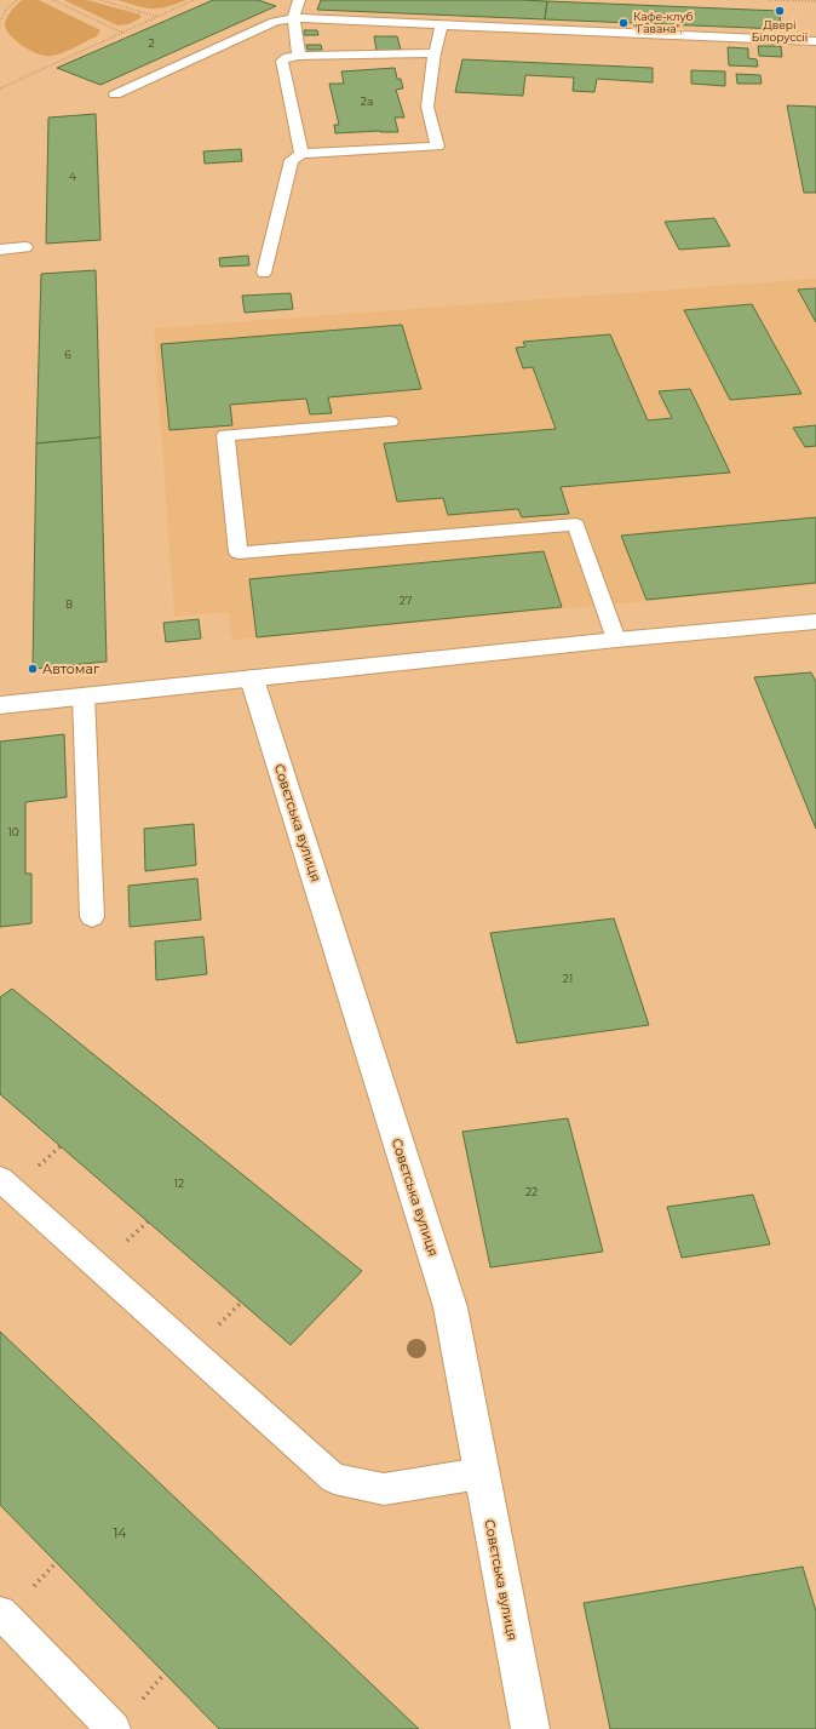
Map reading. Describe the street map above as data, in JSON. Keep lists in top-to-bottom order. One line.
{"streets":{"street":["Совєтська вулиця"]},"places":["Двері Білоруссії","Кафе-клуб \"Гавана\".","Автомаг"],"house_numbers":["2","2а","4","6","27","8","10","21","12","22","14"]}
